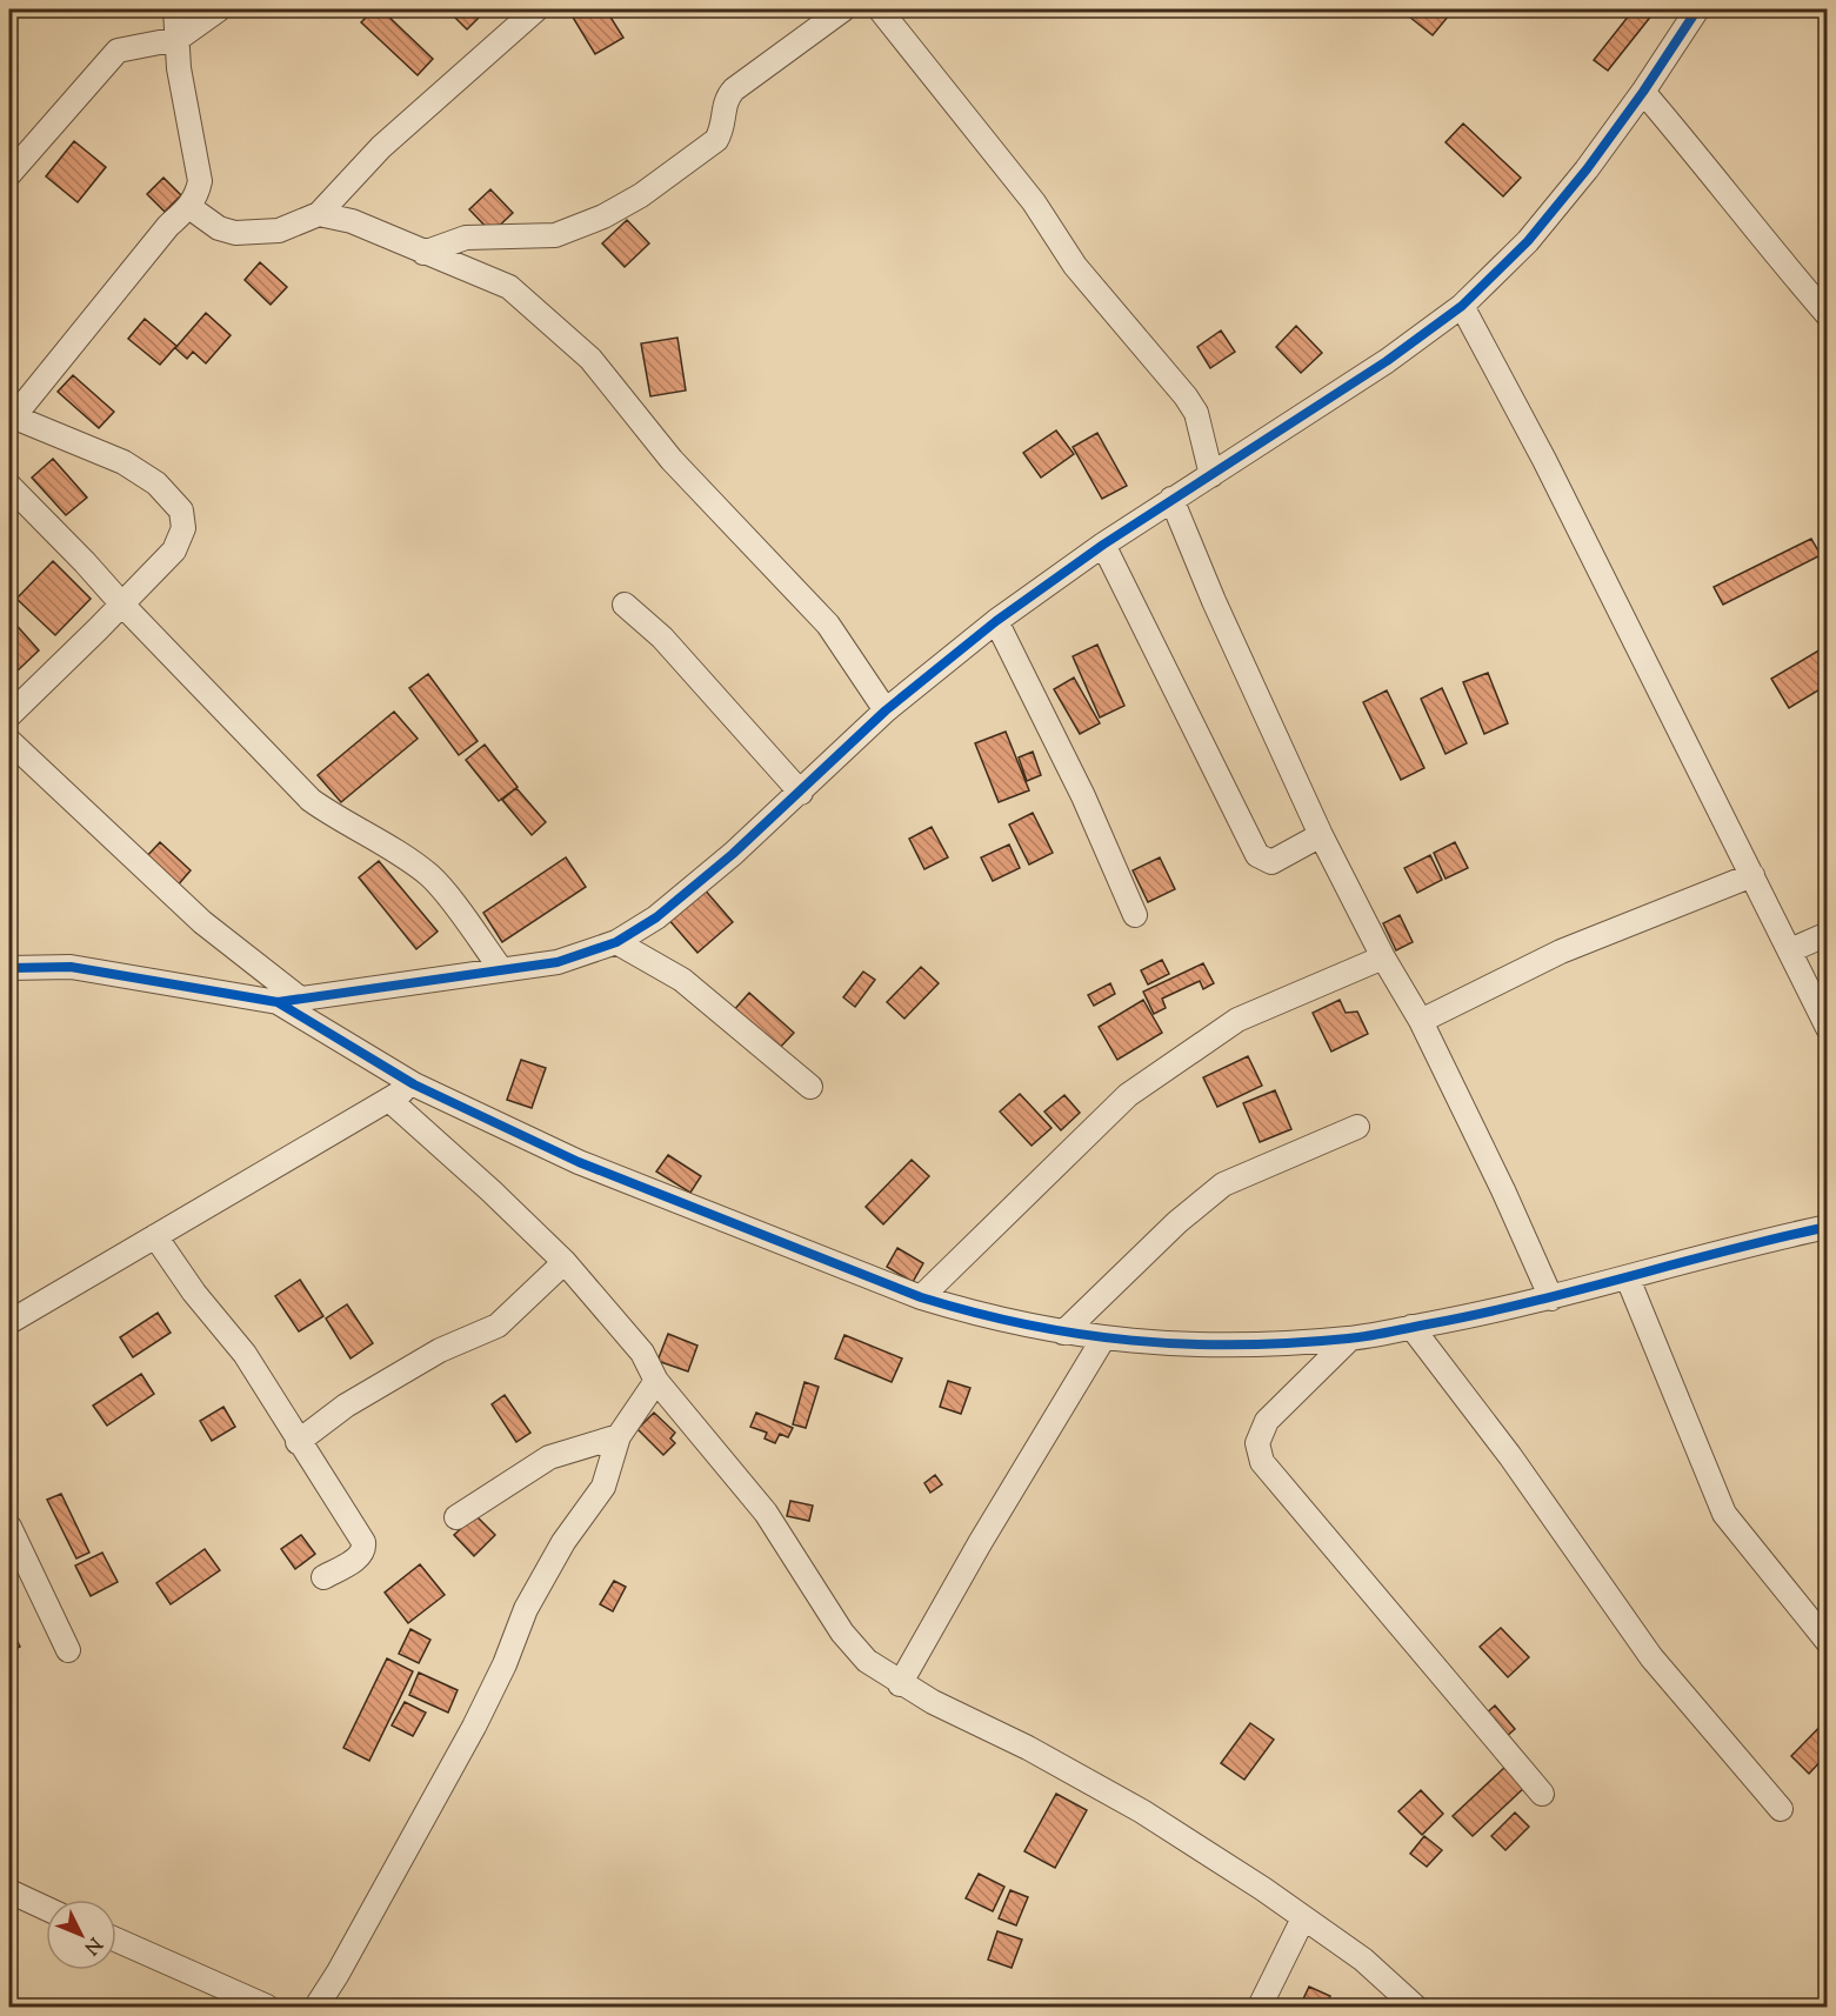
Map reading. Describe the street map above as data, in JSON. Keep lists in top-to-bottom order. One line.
{"north":"bottom right"}
